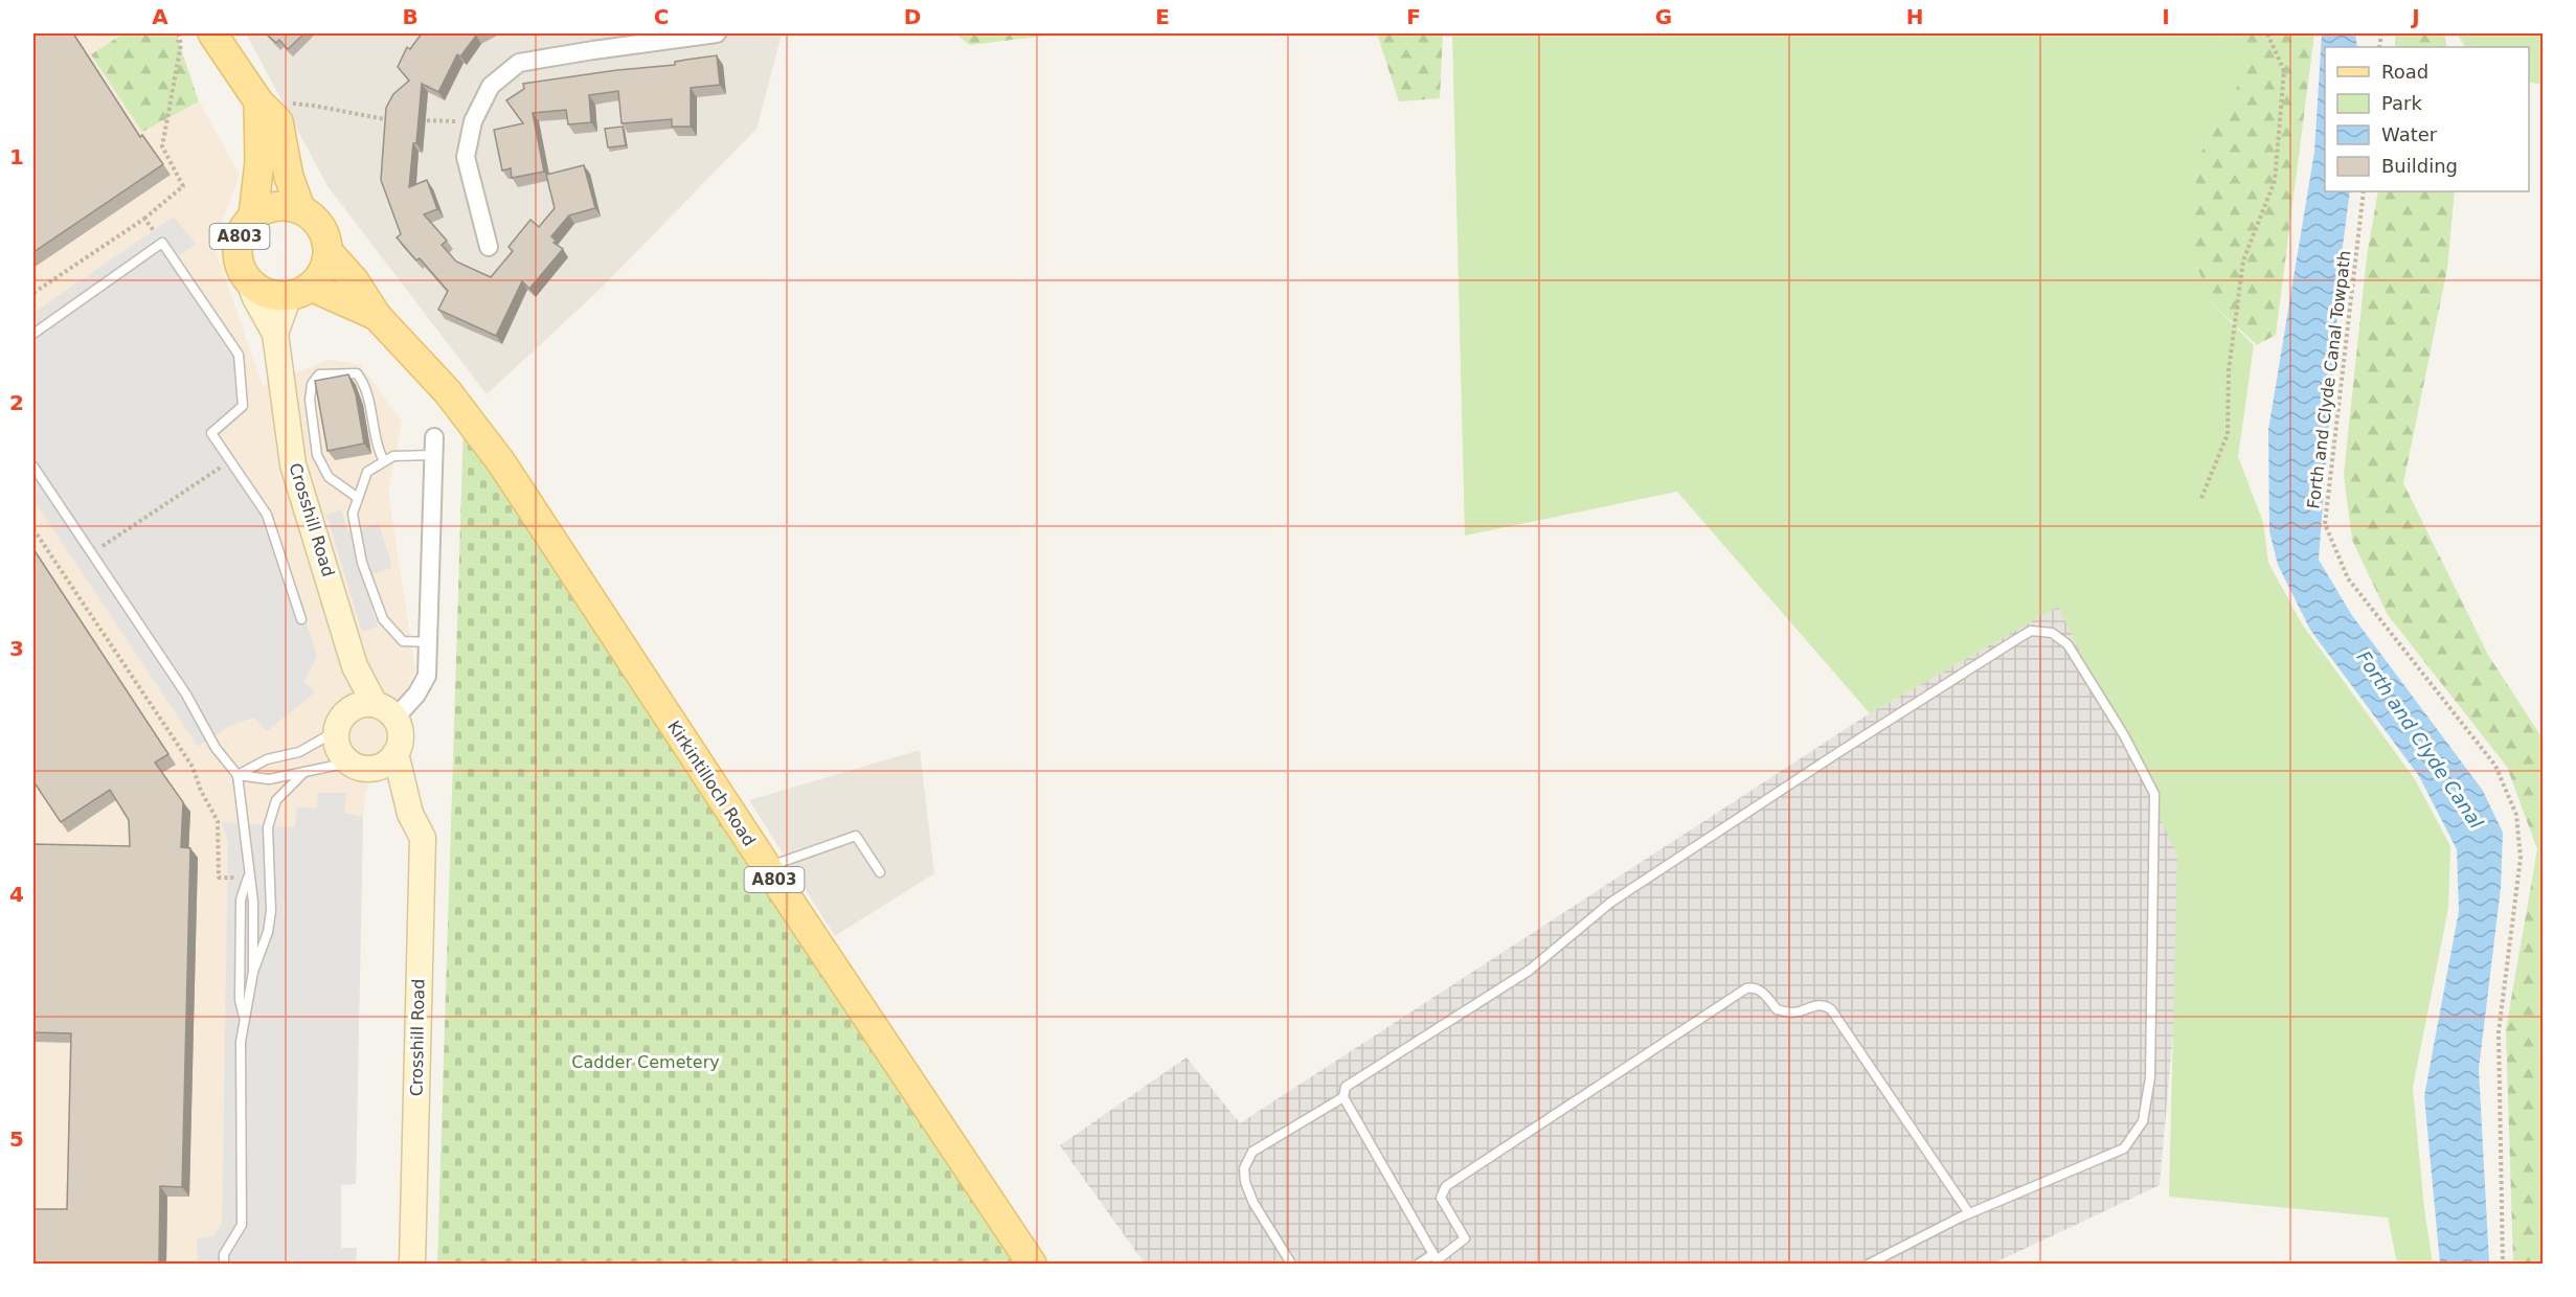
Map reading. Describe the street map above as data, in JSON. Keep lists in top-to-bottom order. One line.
{"streets":{"main road":["A803","Crosshill Road","Kirkintilloch Road"],"path":["Forth and Clyde Canal Towpath"]},"crossings":[["A803","Crosshill Road"],["A803","Kirkintilloch Road"],["Crosshill Road","Kirkintilloch Road"]],"water":["Forth and Clyde Canal"],"parks":["Cadder Cemetery"],"legend":["Road","Park","Water","Building"],"grid":{"columns":["A","B","C","D","E","F","G","H","I","J"],"rows":["1","2","3","4","5"]}}
